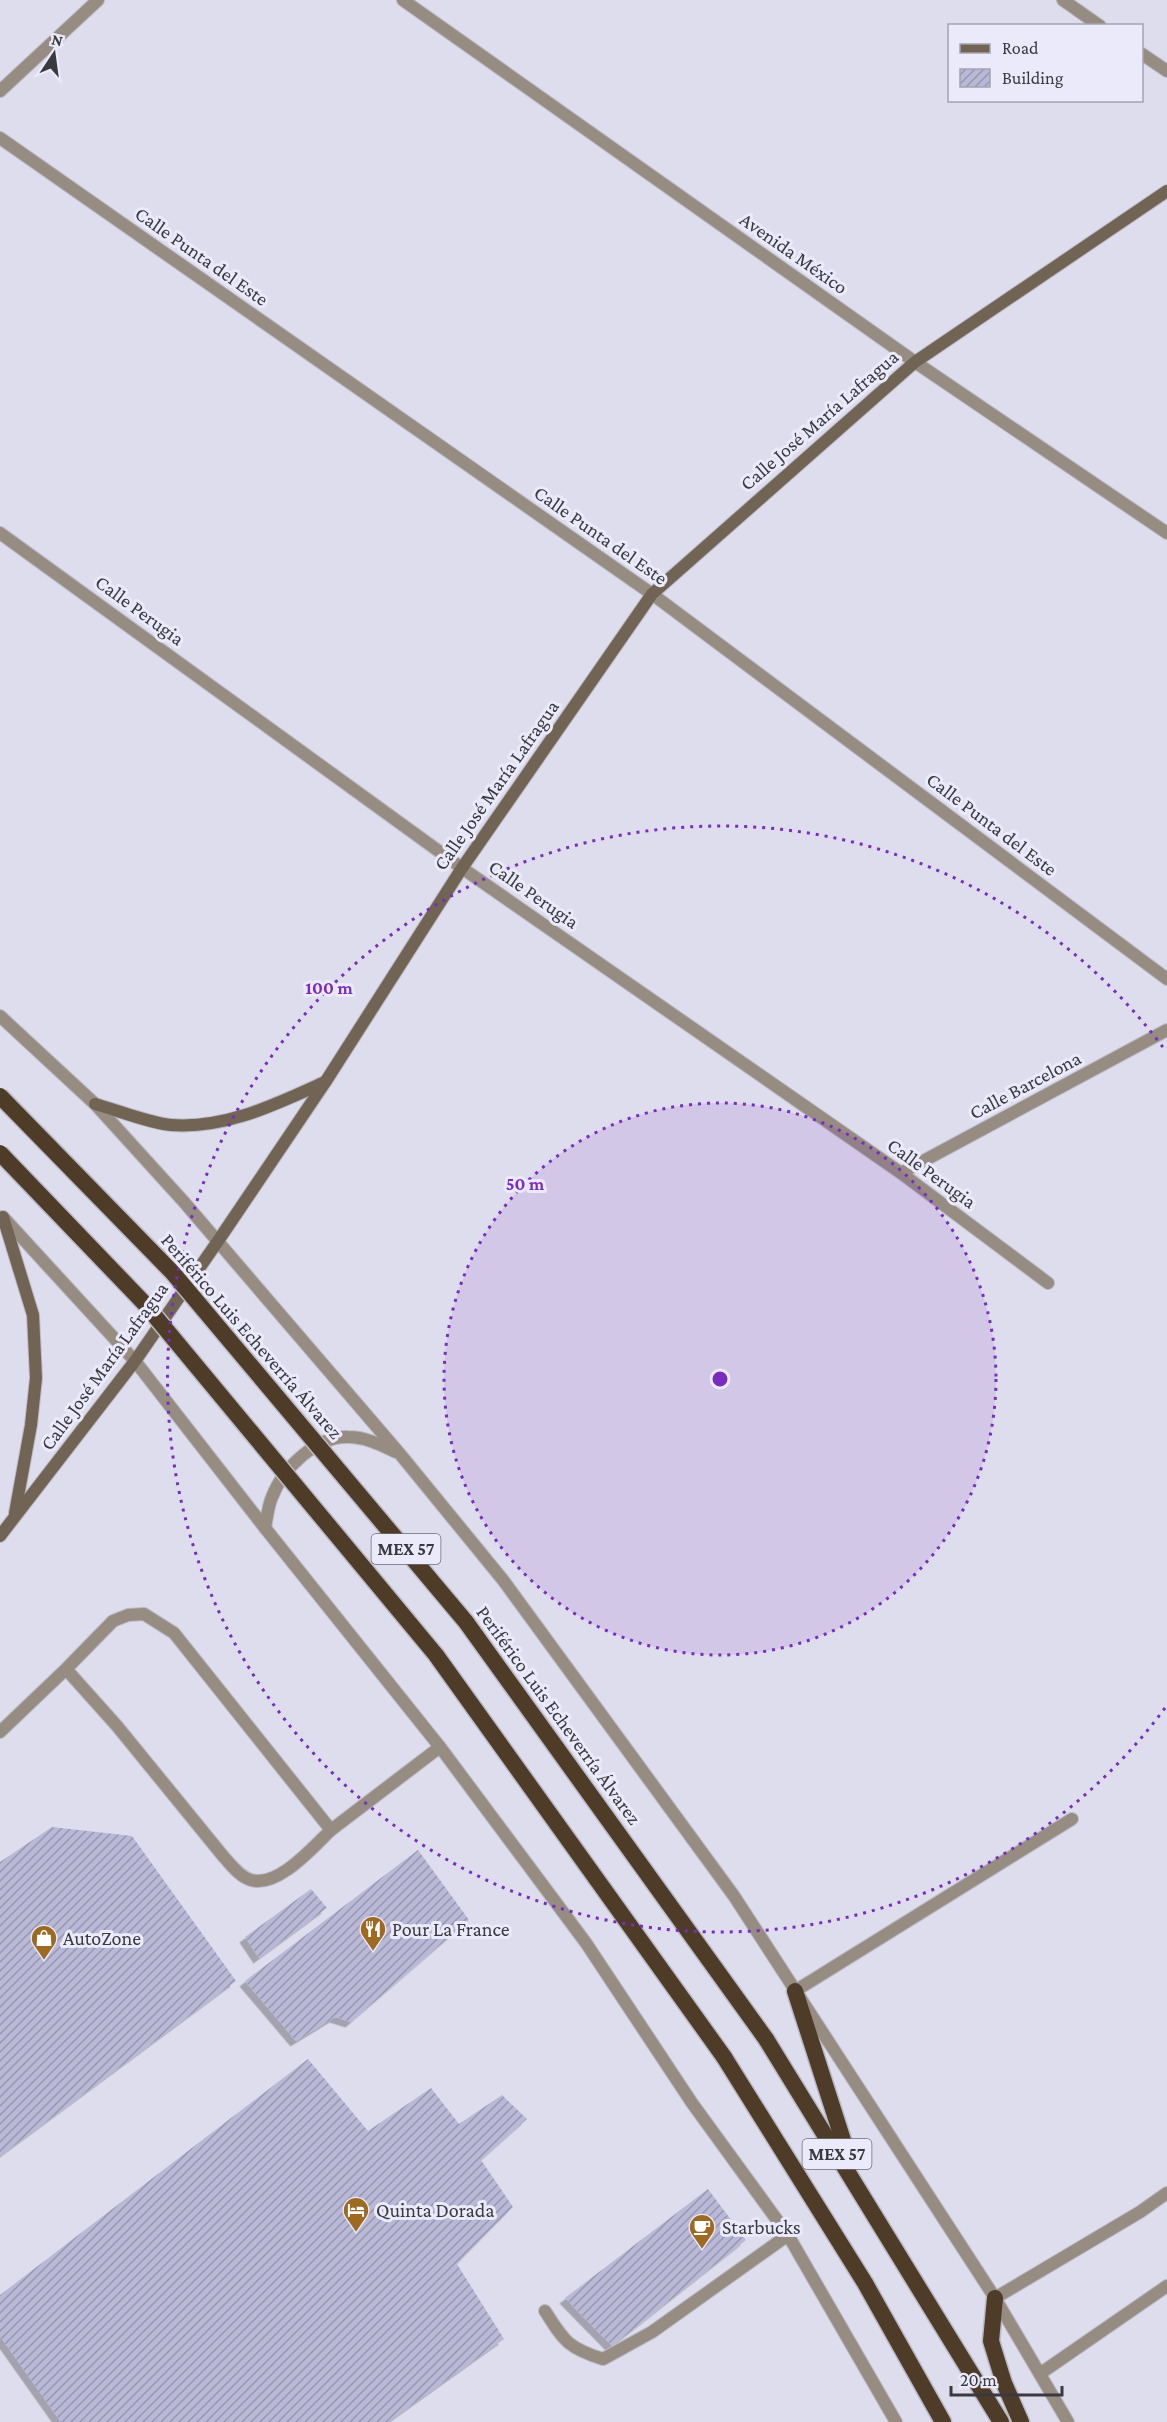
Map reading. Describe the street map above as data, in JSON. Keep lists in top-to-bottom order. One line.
{"streets":{"highway":["Periférico Luis Echeverría Álvarez","MEX 57"],"main road":["Calle José María Lafragua"],"street":["Avenida México","Calle Punta del Este","Calle Perugia","Calle Barcelona"]},"crossings":[["Avenida México","Calle José María Lafragua"],["Calle Punta del Este","Calle José María Lafragua"],["Calle José María Lafragua","Calle Perugia"],["Calle Perugia","Calle Barcelona"]],"places":{"restaurant":["Pour La France"],"shop":["AutoZone"],"hotel":["Quinta Dorada"],"cafe":["Starbucks"]},"legend":["Road","Building"],"scale_bar":"20 m","north":"top","rings":["100 m","50 m"]}
